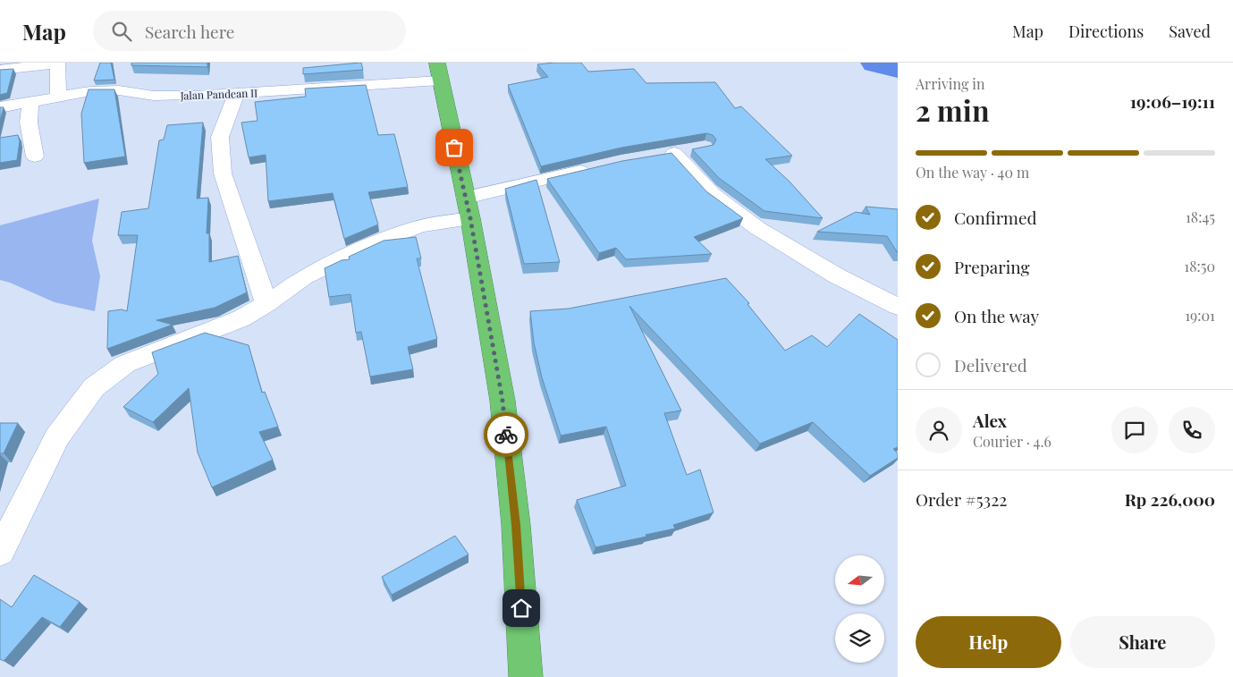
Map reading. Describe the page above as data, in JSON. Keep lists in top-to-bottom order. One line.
{"streets":{"street":["Jalan Pandean II"]},"north":"left","page":{"header":"Map","search":"Search here","nav":["Map","Directions","Saved"],"heading":["2 min","Arriving in","19:06–19:11"],"panel":["Alex","Courier · 4.6","Order #5322","Rp 226,000"],"bar":"On the way · 40 m","list":[["Confirmed","18:45"],["Preparing","18:50"],["On the way","19:01"],"Delivered"],"buttons":["Help","Share"]}}
